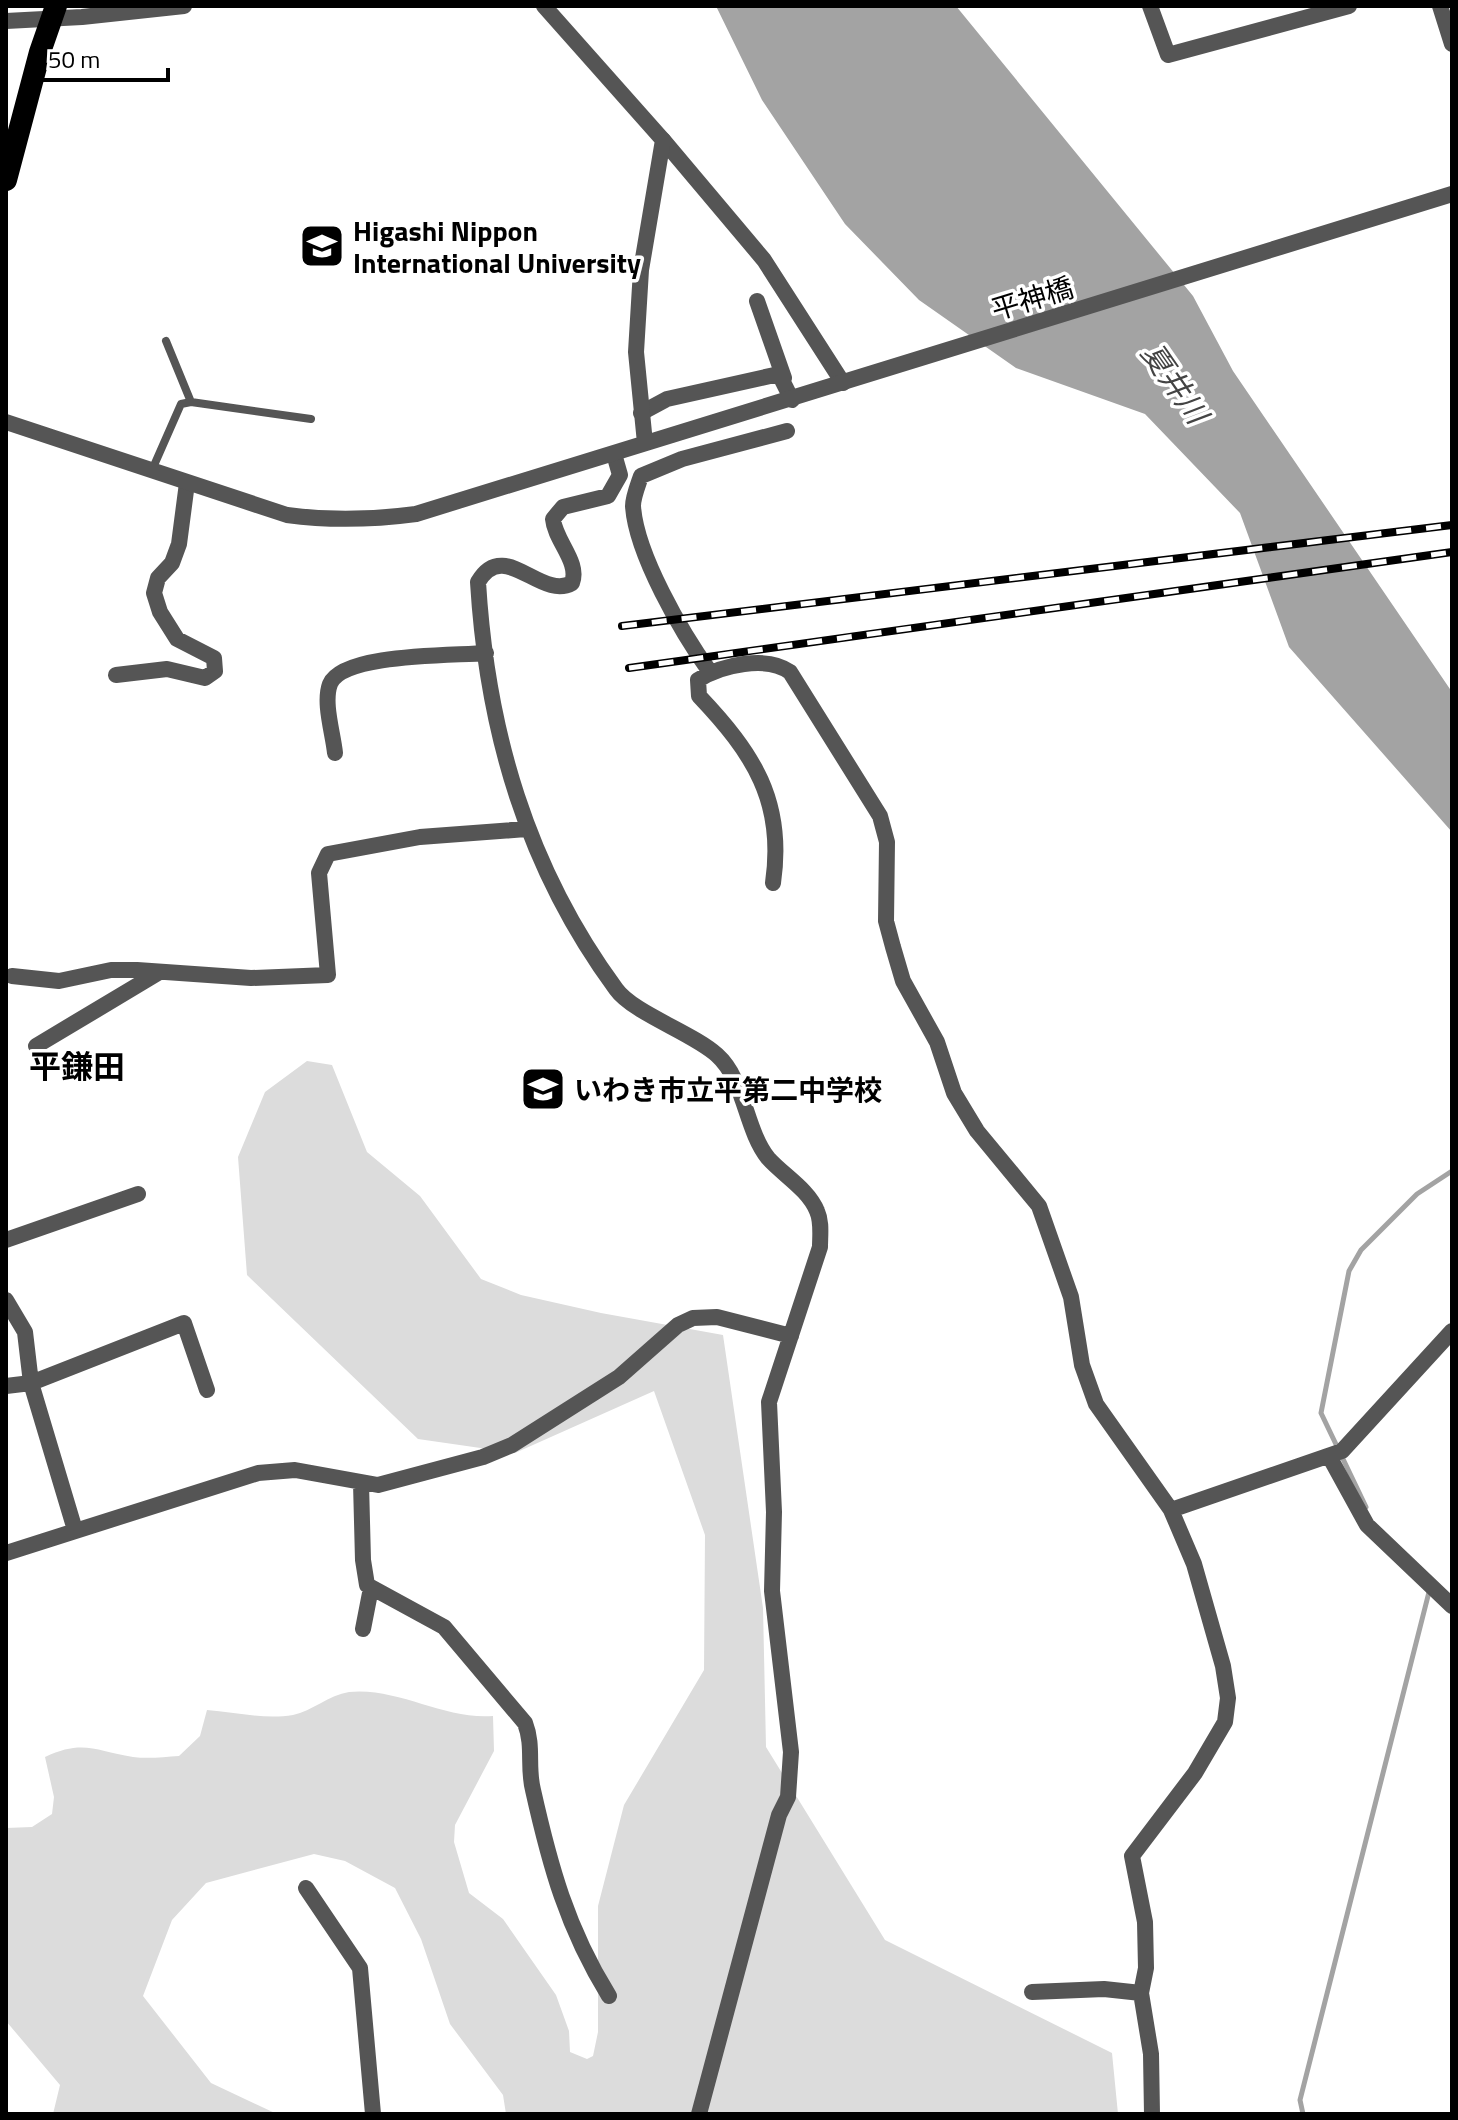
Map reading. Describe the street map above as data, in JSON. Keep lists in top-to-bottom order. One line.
{"streets":{"street":["平神橋"]},"districts":["平鎌田"],"water":["夏井川"],"places":{"school or university":["Higashi Nippon International University","いわき市立平第二中学校"]},"scale_bar":"50 m"}
